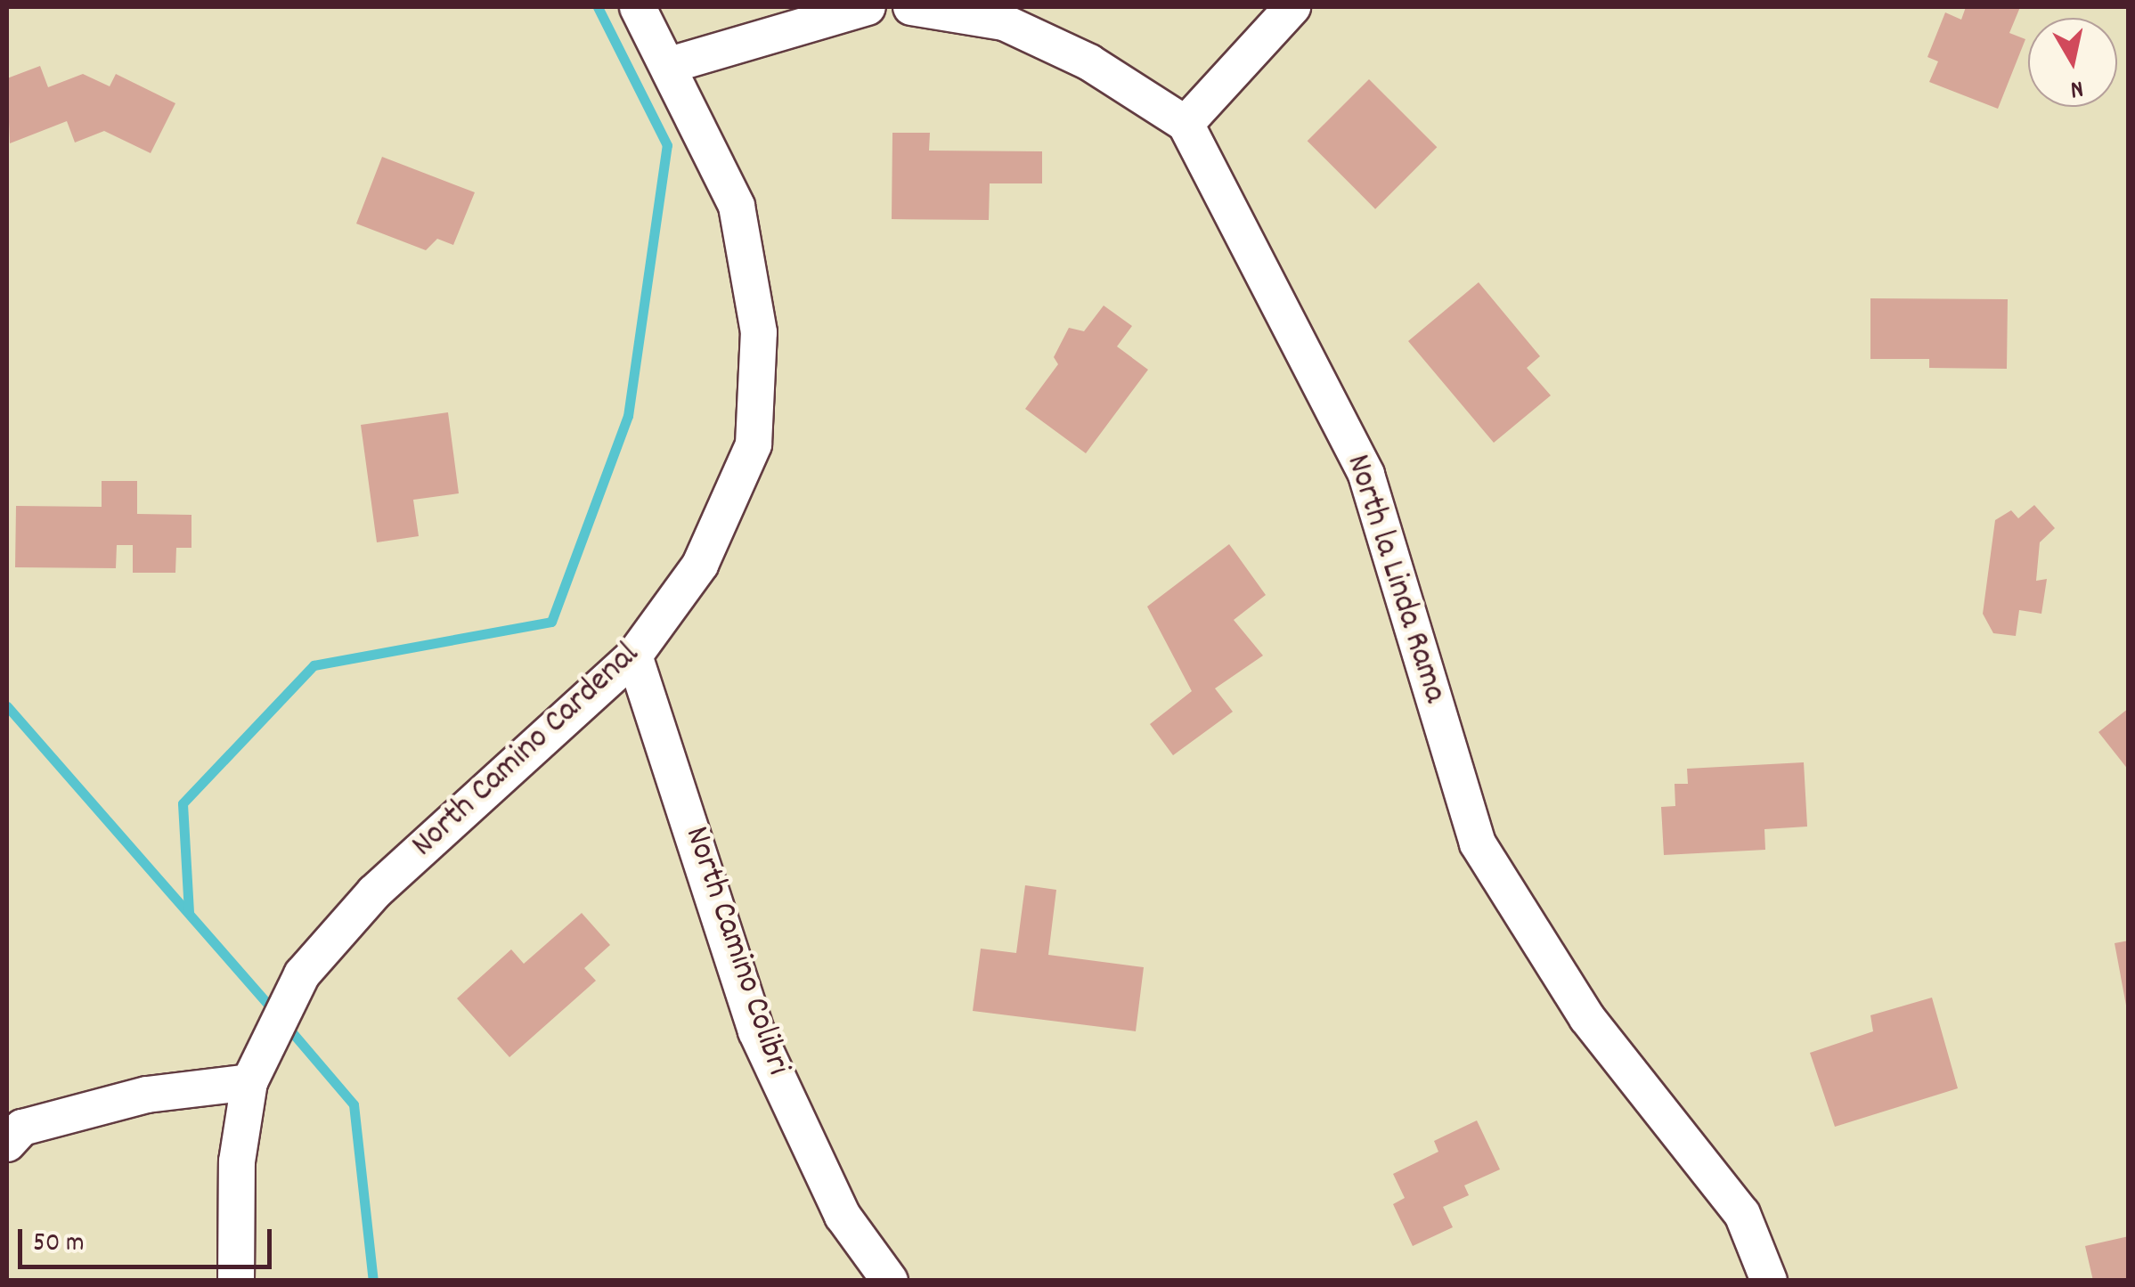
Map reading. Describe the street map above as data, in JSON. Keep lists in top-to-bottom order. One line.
{"streets":{"street":["North la Linda Rama","North Camino Cardenal","North Camino Colibri"]},"crossings":[["North Camino Cardenal","North Camino Colibri"]],"scale_bar":"50 m","north":"bottom"}
